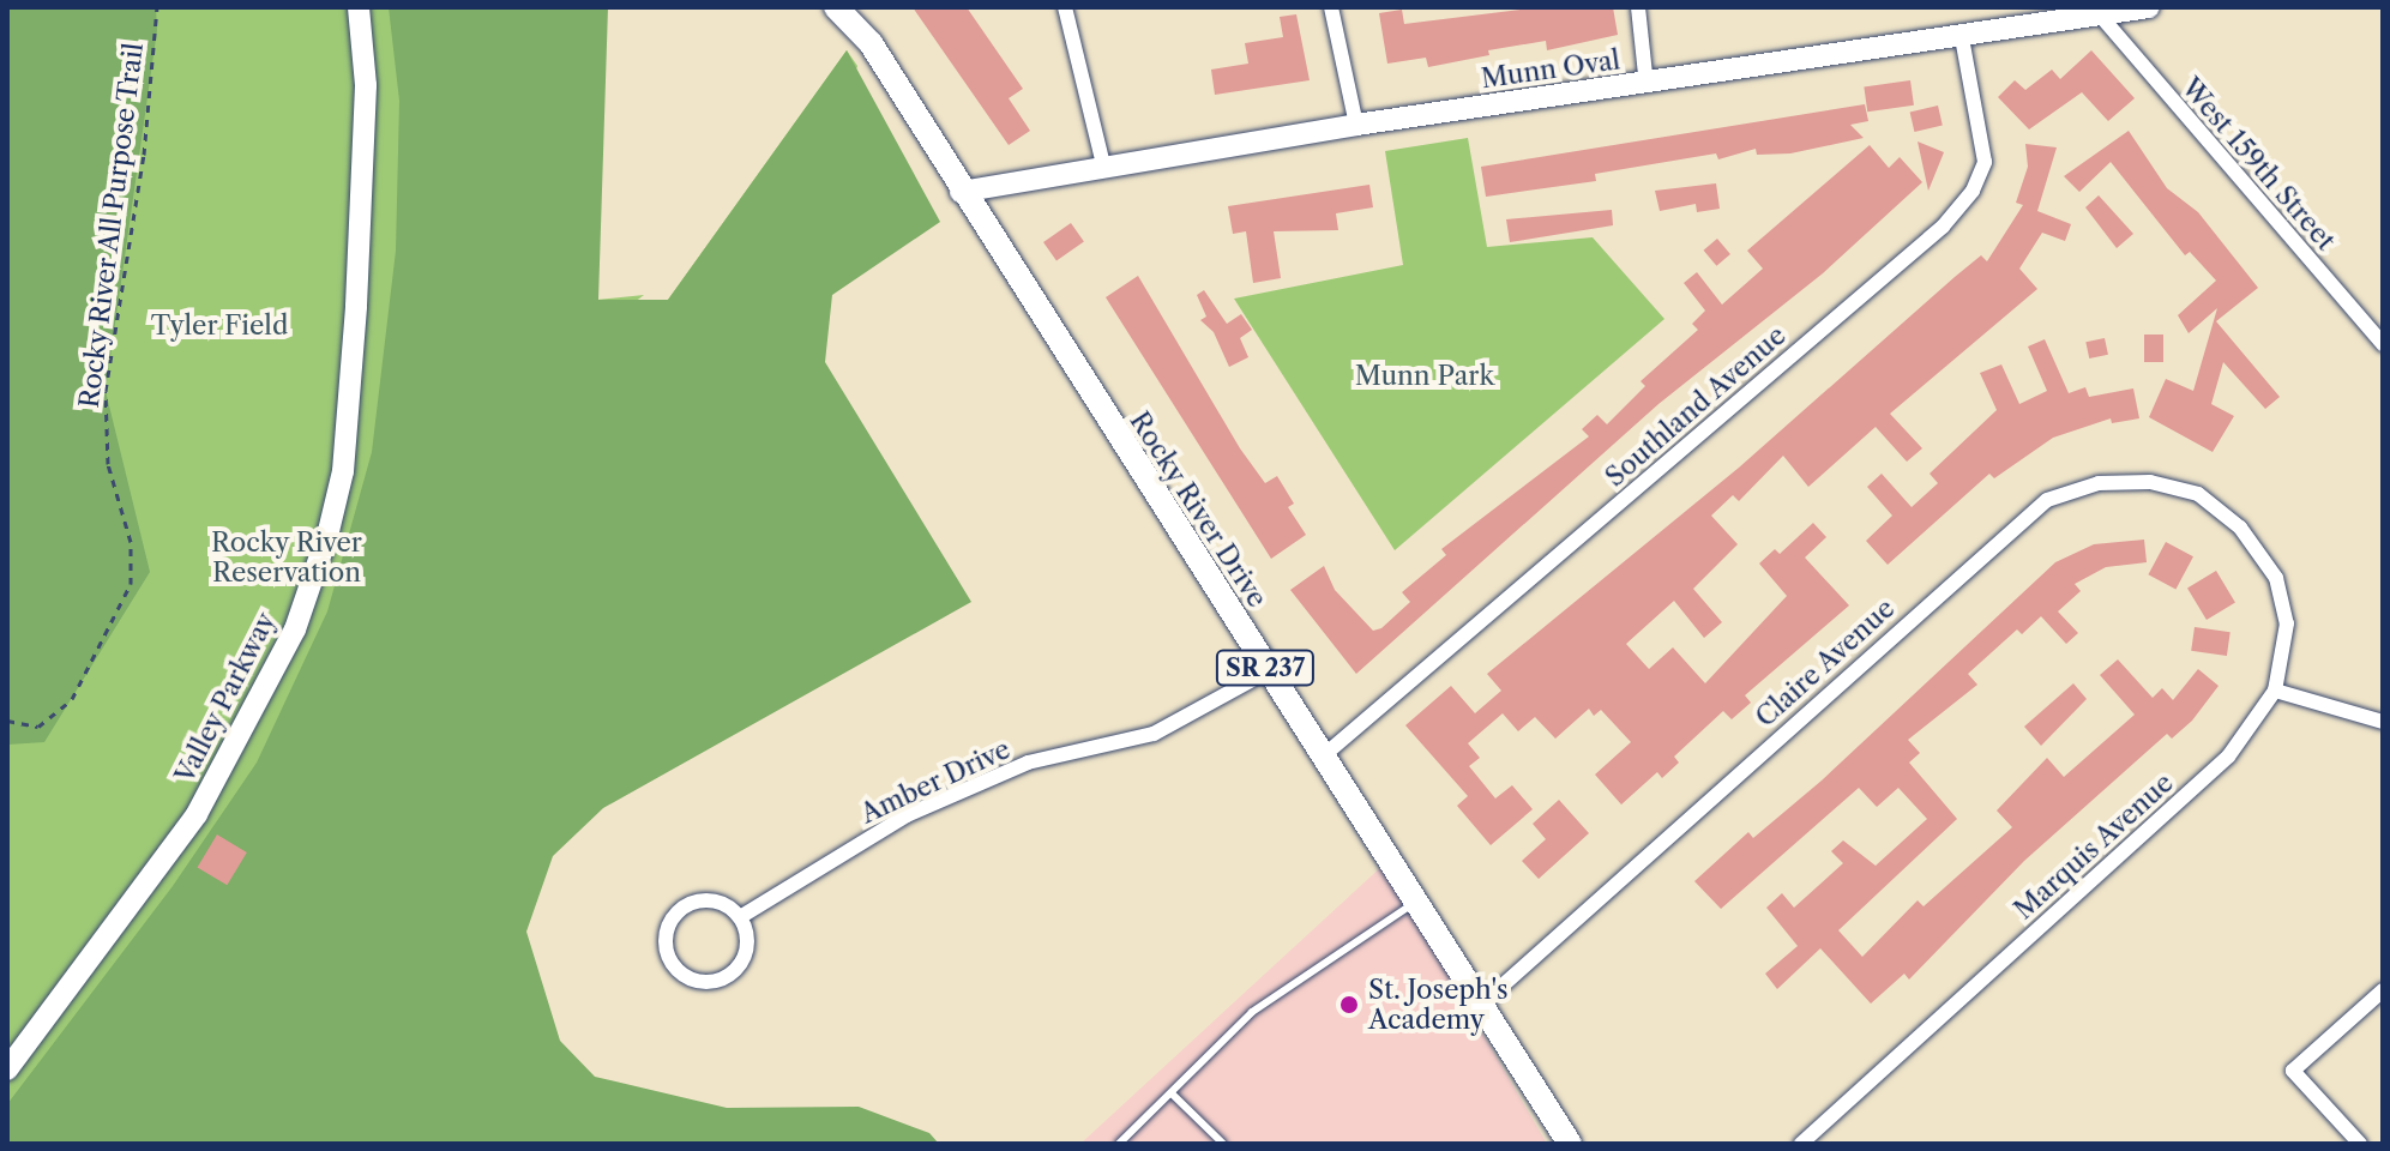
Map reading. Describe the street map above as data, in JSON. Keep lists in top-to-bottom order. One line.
{"streets":{"main road":["Rocky River Drive","SR 237"],"street":["Munn Oval","West 159th Street","Southland Avenue","Claire Avenue","Valley Parkway","Amber Drive","Marquis Avenue"],"path":["Rocky River All Purpose Trail"]},"crossings":[["Munn Oval","West 159th Street"],["Munn Oval","Southland Avenue"],["Munn Oval","Rocky River Drive"],["Southland Avenue","Rocky River Drive"],["Rocky River Drive","Claire Avenue"],["Rocky River Drive","Amber Drive"],["Claire Avenue","Marquis Avenue"]],"parks":["Tyler Field","Munn Park","Rocky River Reservation"],"places":["St. Joseph's Academy"]}
